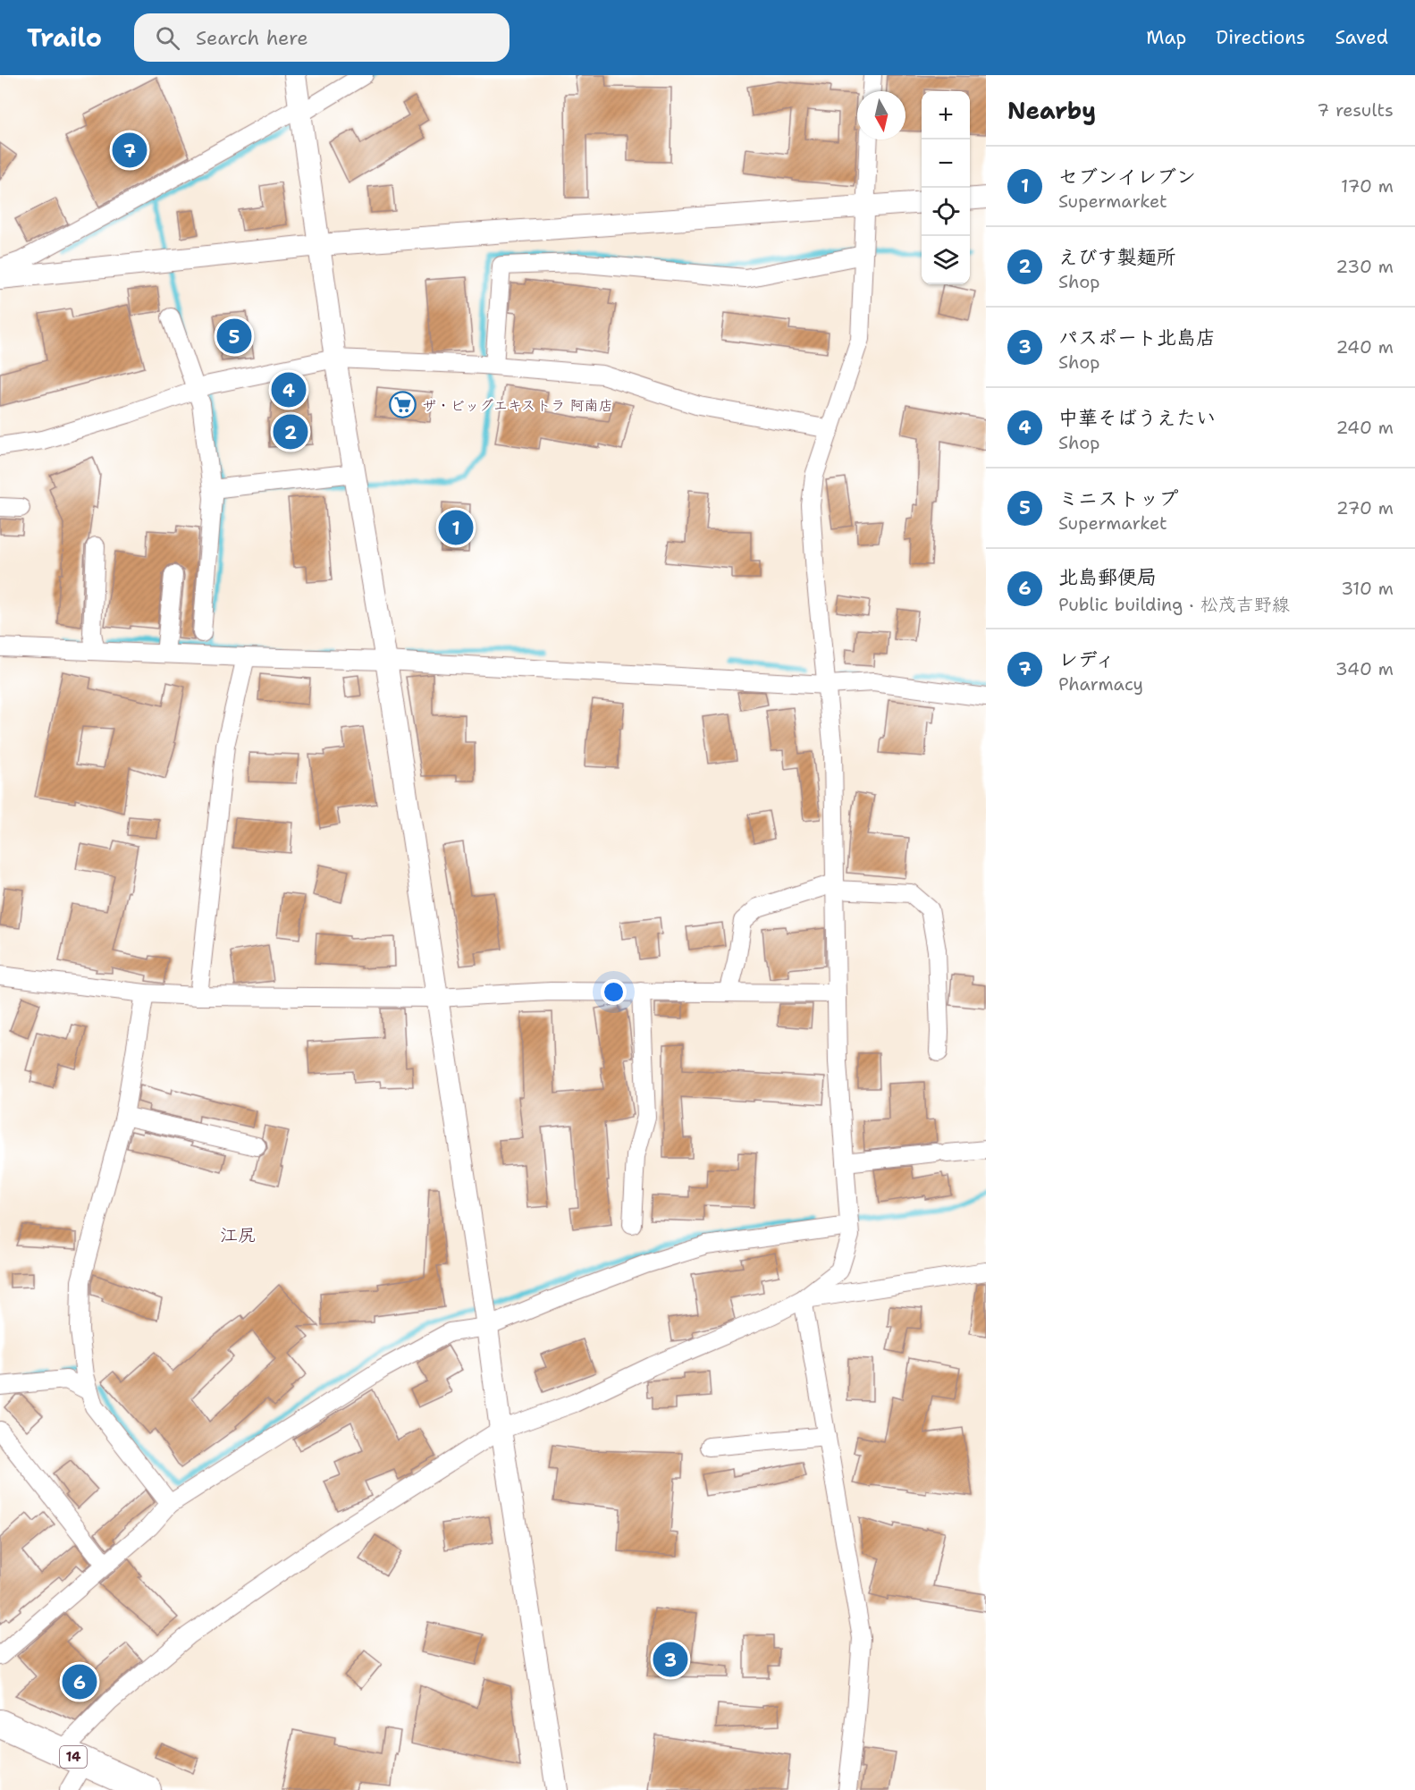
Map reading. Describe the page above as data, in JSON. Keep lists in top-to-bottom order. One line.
{"streets":{"main road":["14"]},"districts":["江尻"],"places":{"supermarket":["ザ・ビッグエキストラ 阿南店"]},"north":"bottom","page":{"header":"Trailo","search":"Search here","nav":["Map","Directions","Saved"],"heading":["Nearby","7 results"],"map_buttons":["+","−"],"pins":["7","5","4","2","1","3","6"],"list":[{"mark":"1","name":"セブンイレブン","note":"Supermarket","value":"170 m"},{"mark":"2","name":"えびす製麺所","note":"Shop","value":"230 m"},{"mark":"3","name":"パスポート北島店","note":"Shop","value":"240 m"},{"mark":"4","name":"中華そばうえたい","note":"Shop","value":"240 m"},{"mark":"5","name":"ミニストップ","note":"Supermarket","value":"270 m"},{"mark":"6","name":"北島郵便局","note":"Public building · 松茂吉野線","value":"310 m"},{"mark":"7","name":"レディ","note":"Pharmacy","value":"340 m"}]}}
